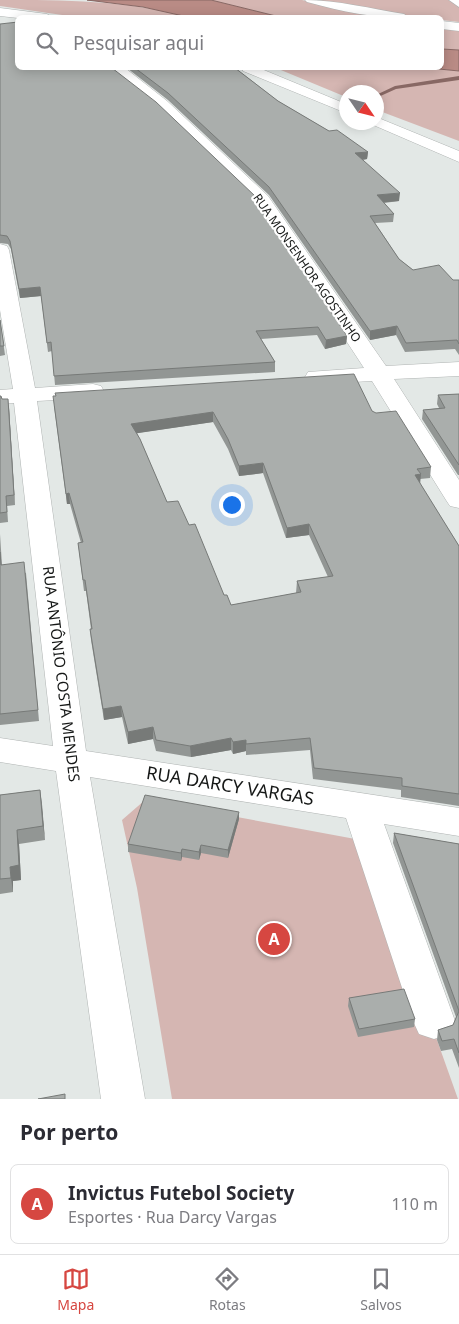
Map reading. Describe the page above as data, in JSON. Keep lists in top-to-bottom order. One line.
{"streets":{"street":["RUA MONSENHOR AGOSTINHO","RUA ANTÔNIO COSTA MENDES","RUA DARCY VARGAS"]},"crossings":[["RUA ANTÔNIO COSTA MENDES","RUA DARCY VARGAS"]],"north":"bottom right","page":{"search":"Pesquisar aqui","pins":"A","heading":"Por perto","list":[{"mark":"A","name":"Invictus Futebol Society","note":"Esportes · Rua Darcy Vargas","value":"110 m"}],"nav":["Mapa","Rotas","Salvos"]}}
